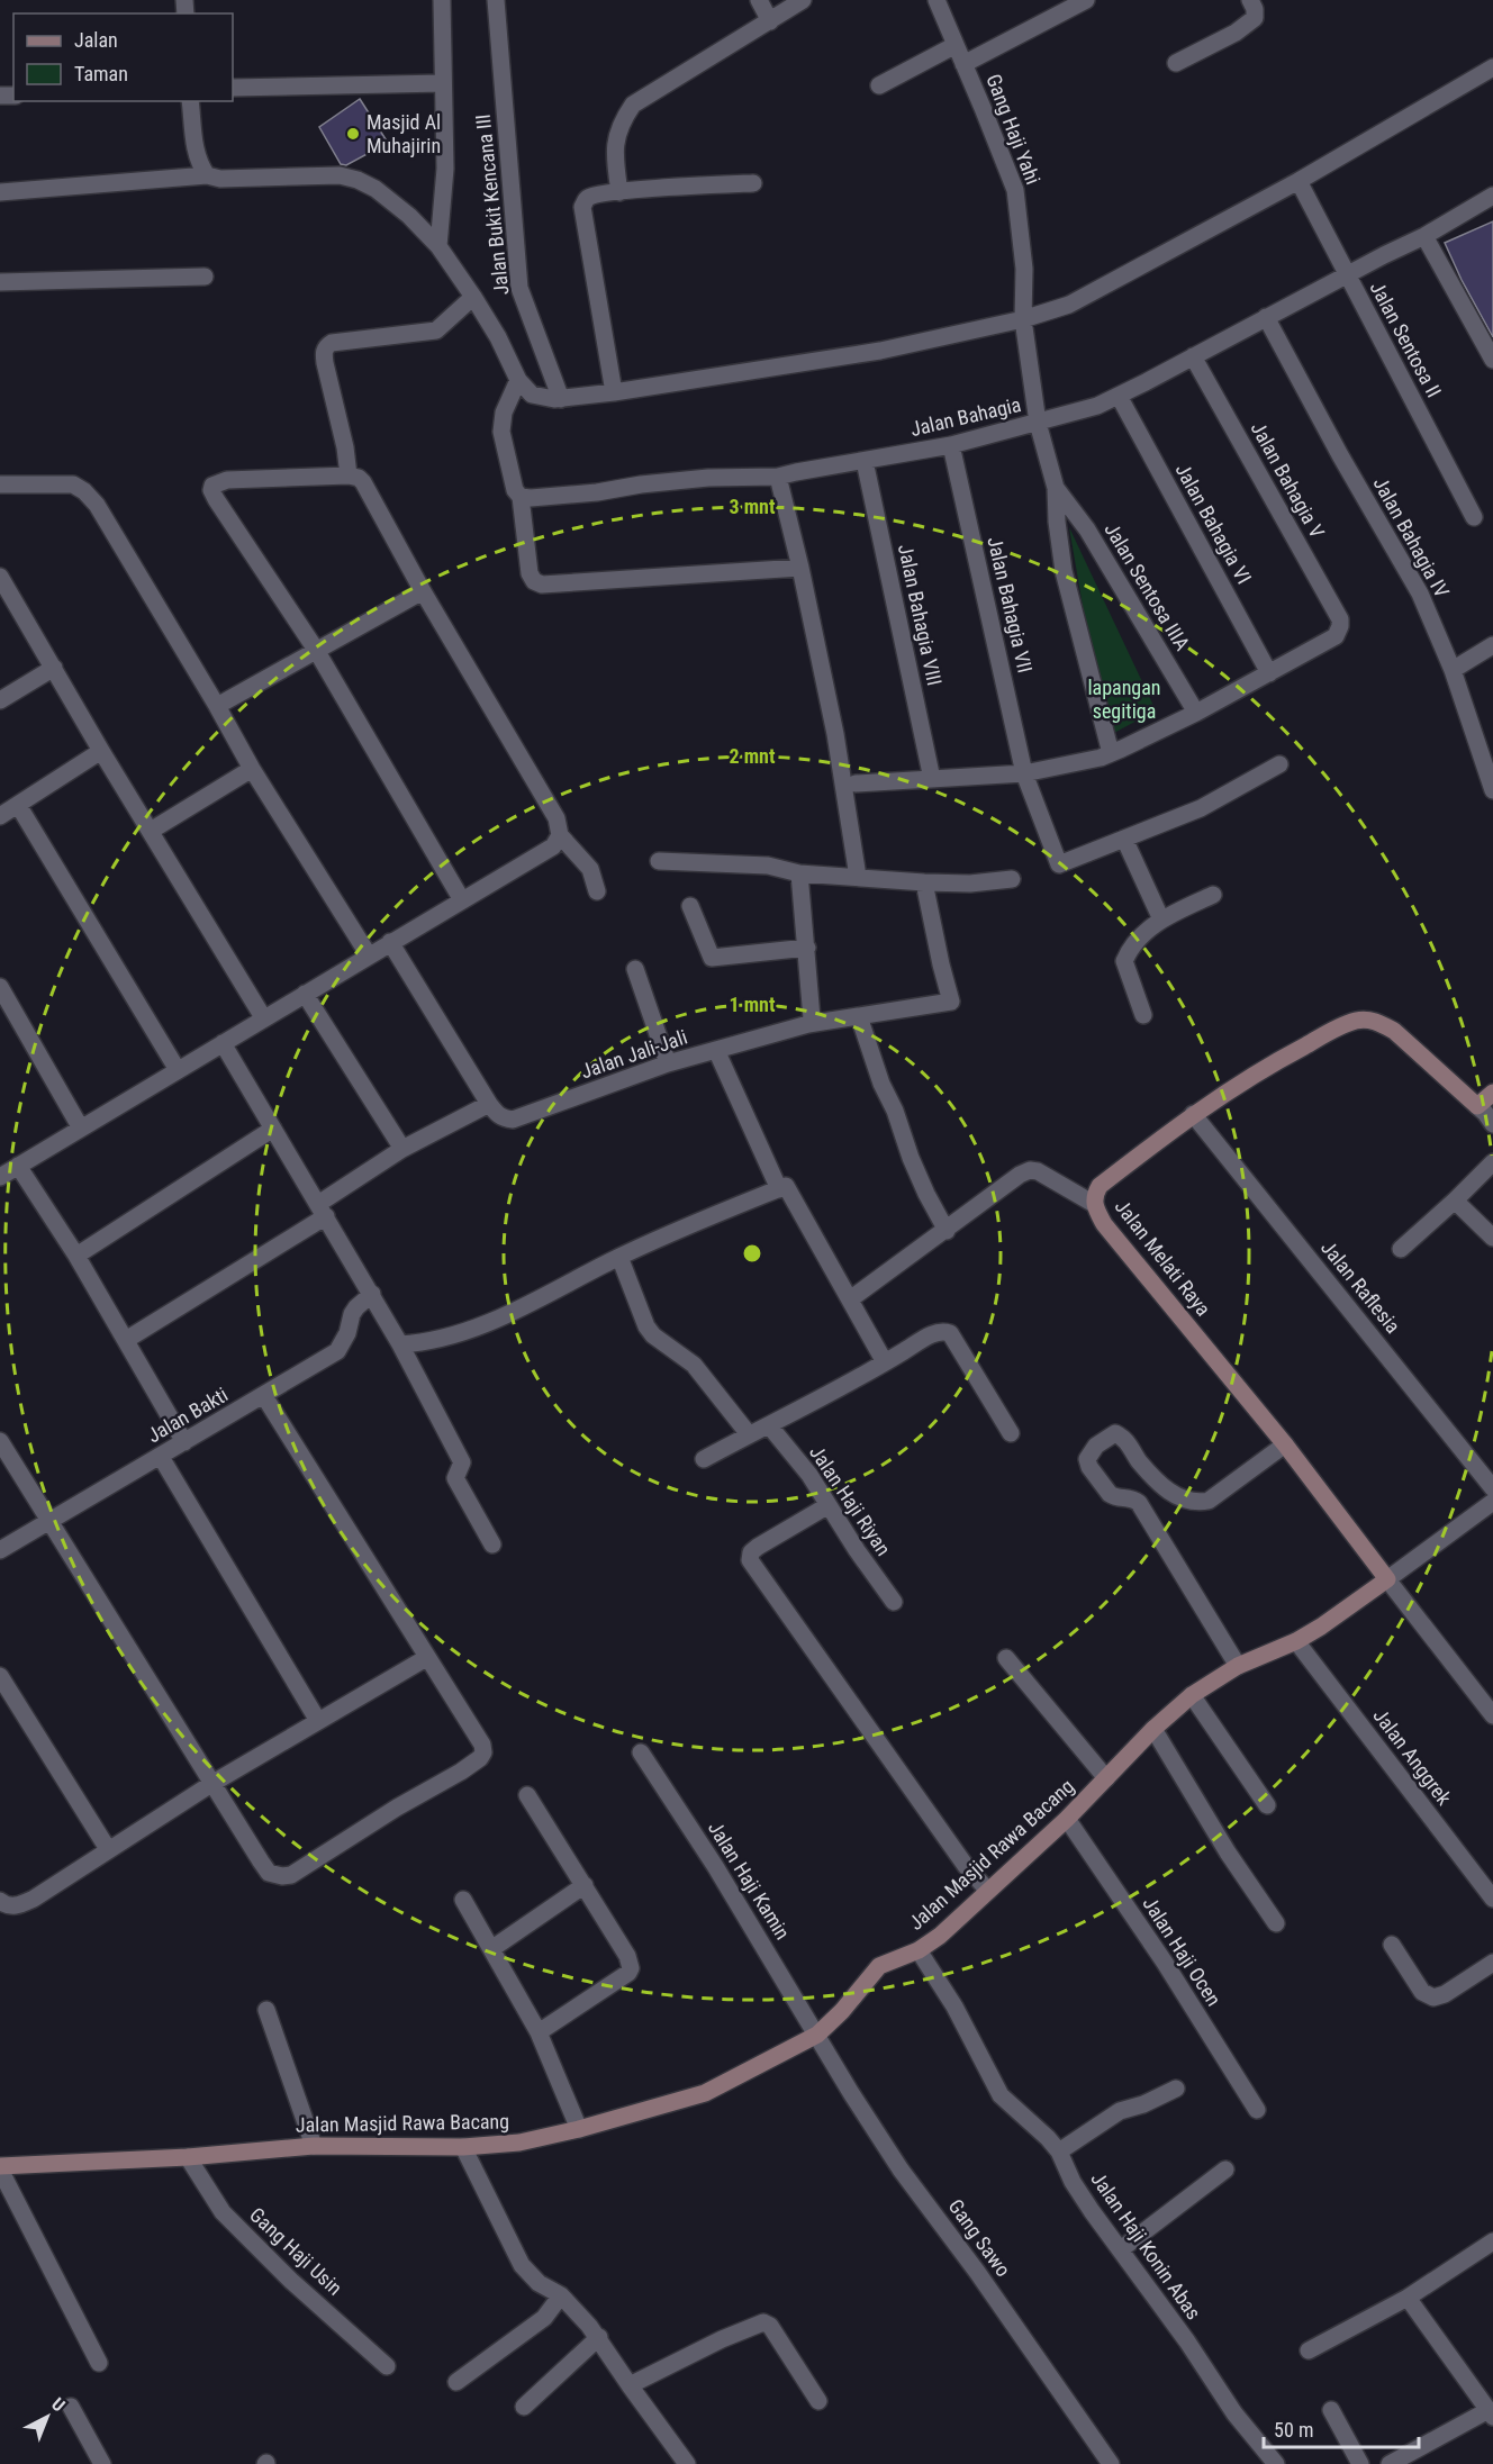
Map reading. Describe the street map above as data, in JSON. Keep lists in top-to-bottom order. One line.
{"streets":{"street":["Gang Haji Yahi","Jalan Bukit Kencana III","Jalan Sentosa II","Jalan Bahagia","Jalan Bahagia V","Jalan Bahagia VI","Jalan Bahagia IV","Jalan Sentosa IIIA","Jalan Bahagia VII","Jalan Bahagia VIII","Jalan Jali-Jali","Jalan Melati Raya","Jalan Raflesia","Jalan Bakti","Jalan Haji Riyan","Jalan Anggrek","Jalan Masjid Rawa Bacang","Jalan Haji Kamin","Jalan Haji Ocen","Gang Sawo","Jalan Haji Konin Abas","Gang Haji Usin"]},"crossings":[["Gang Haji Yahi","Jalan Bahagia"],["Gang Haji Yahi","Jalan Sentosa IIIA"],["Jalan Sentosa II","Jalan Bahagia"],["Jalan Bahagia","Jalan Bahagia V"],["Jalan Bahagia","Jalan Bahagia VI"],["Jalan Bahagia","Jalan Bahagia IV"],["Jalan Bahagia","Jalan Bahagia VII"],["Jalan Bahagia","Jalan Bahagia VIII"],["Jalan Bahagia V","Jalan Bahagia VI"],["Jalan Melati Raya","Jalan Raflesia"],["Jalan Melati Raya","Jalan Masjid Rawa Bacang"],["Jalan Anggrek","Jalan Masjid Rawa Bacang"],["Jalan Masjid Rawa Bacang","Jalan Haji Kamin"],["Jalan Masjid Rawa Bacang","Jalan Haji Ocen"],["Jalan Masjid Rawa Bacang","Gang Sawo"],["Jalan Masjid Rawa Bacang","Jalan Haji Konin Abas"],["Jalan Masjid Rawa Bacang","Gang Haji Usin"],["Jalan Haji Kamin","Gang Sawo"]],"parks":["lapangan segitiga"],"places":["Masjid Al Muhajirin"],"legend":["Jalan","Taman"],"scale_bar":"50 m","north":"top right","rings":["3 mnt","2 mnt","1 mnt"]}
